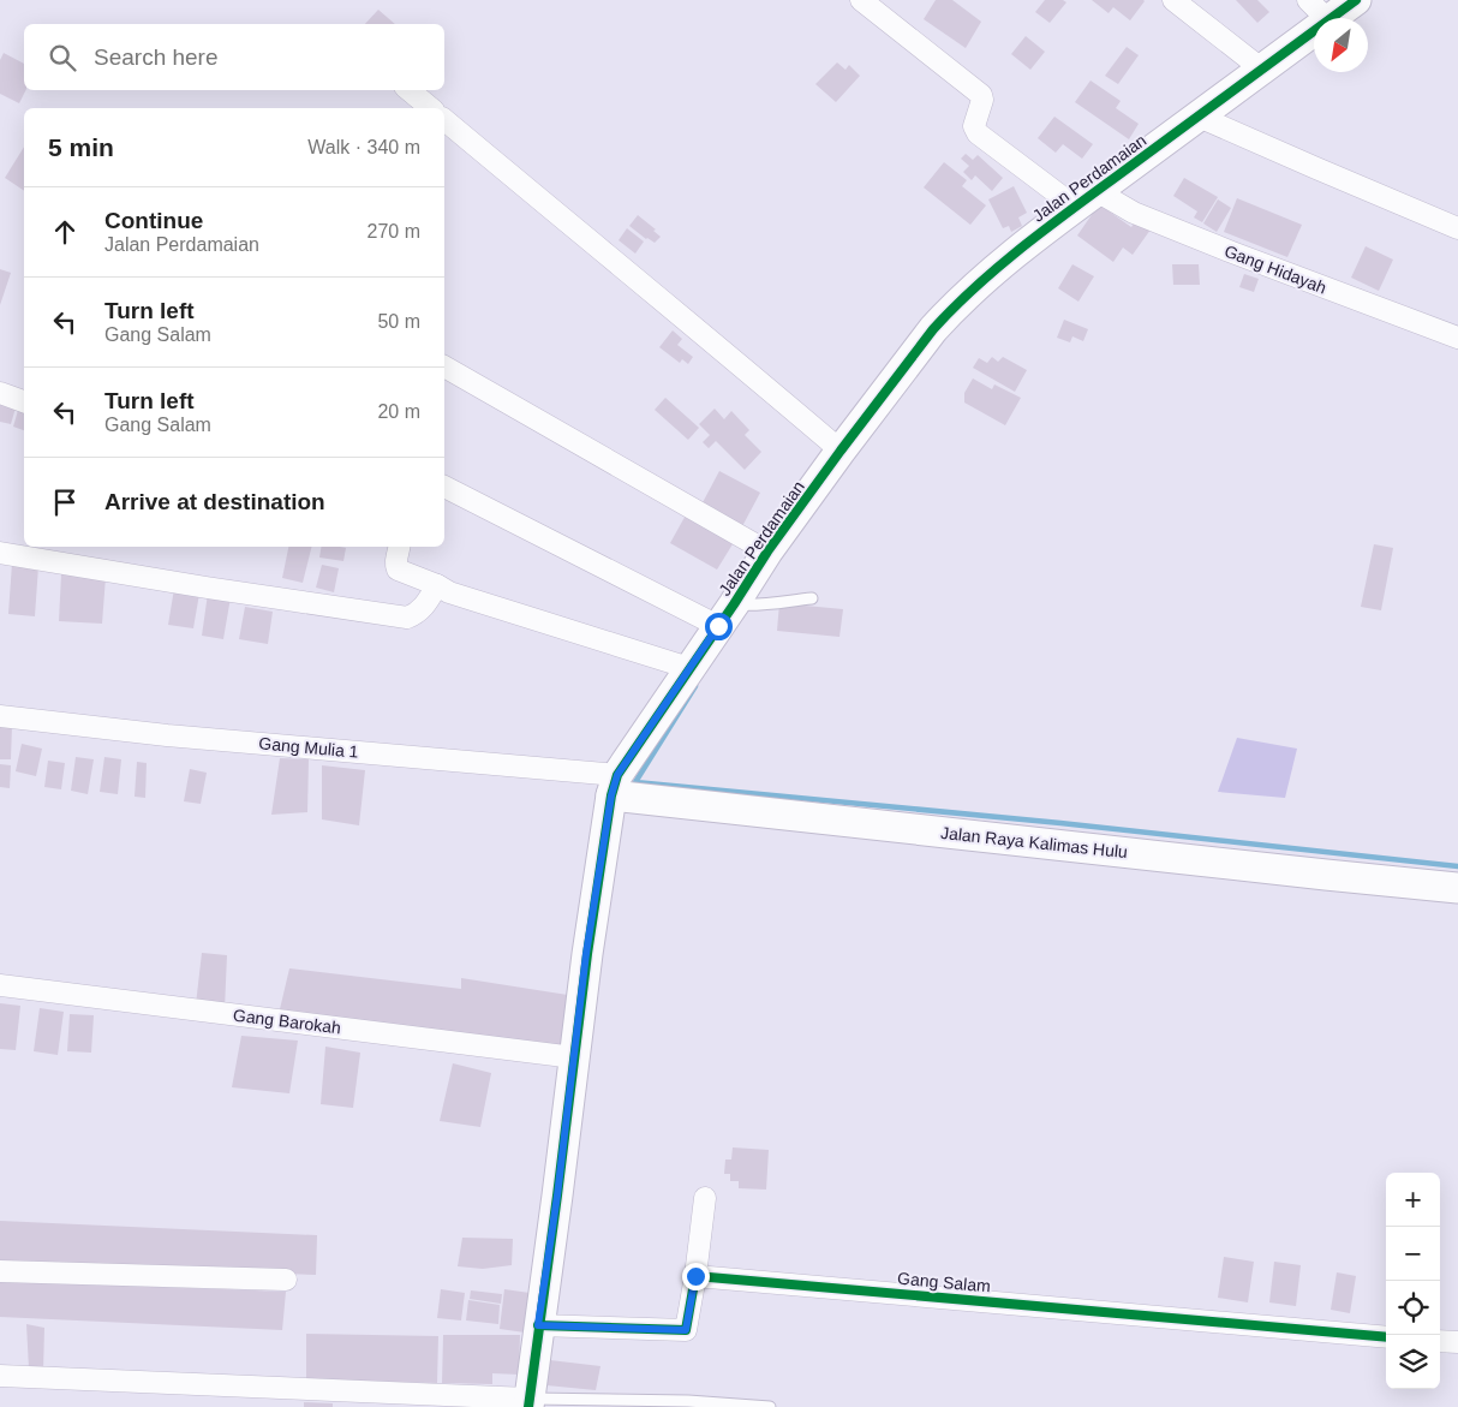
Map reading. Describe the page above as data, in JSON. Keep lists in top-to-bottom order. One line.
{"streets":{"street":["Jalan Perdamaian","Gang Hidayah","Gang Mulia 1","Jalan Raya Kalimas Hulu","Gang Barokah","Gang Salam"]},"crossings":[["Jalan Perdamaian","Gang Hidayah"],["Jalan Perdamaian","Gang Mulia 1"],["Jalan Perdamaian","Jalan Raya Kalimas Hulu"],["Jalan Perdamaian","Gang Barokah"],["Gang Mulia 1","Jalan Raya Kalimas Hulu"]],"north":"bottom left","page":{"search":"Search here","heading":["5 min","Walk · 340 m"],"list":[["Continue","Jalan Perdamaian","270 m"],["Turn left","Gang Salam","50 m"],["Turn left","Gang Salam","20 m"],"Arrive at destination"],"map_buttons":["+","−"]}}
